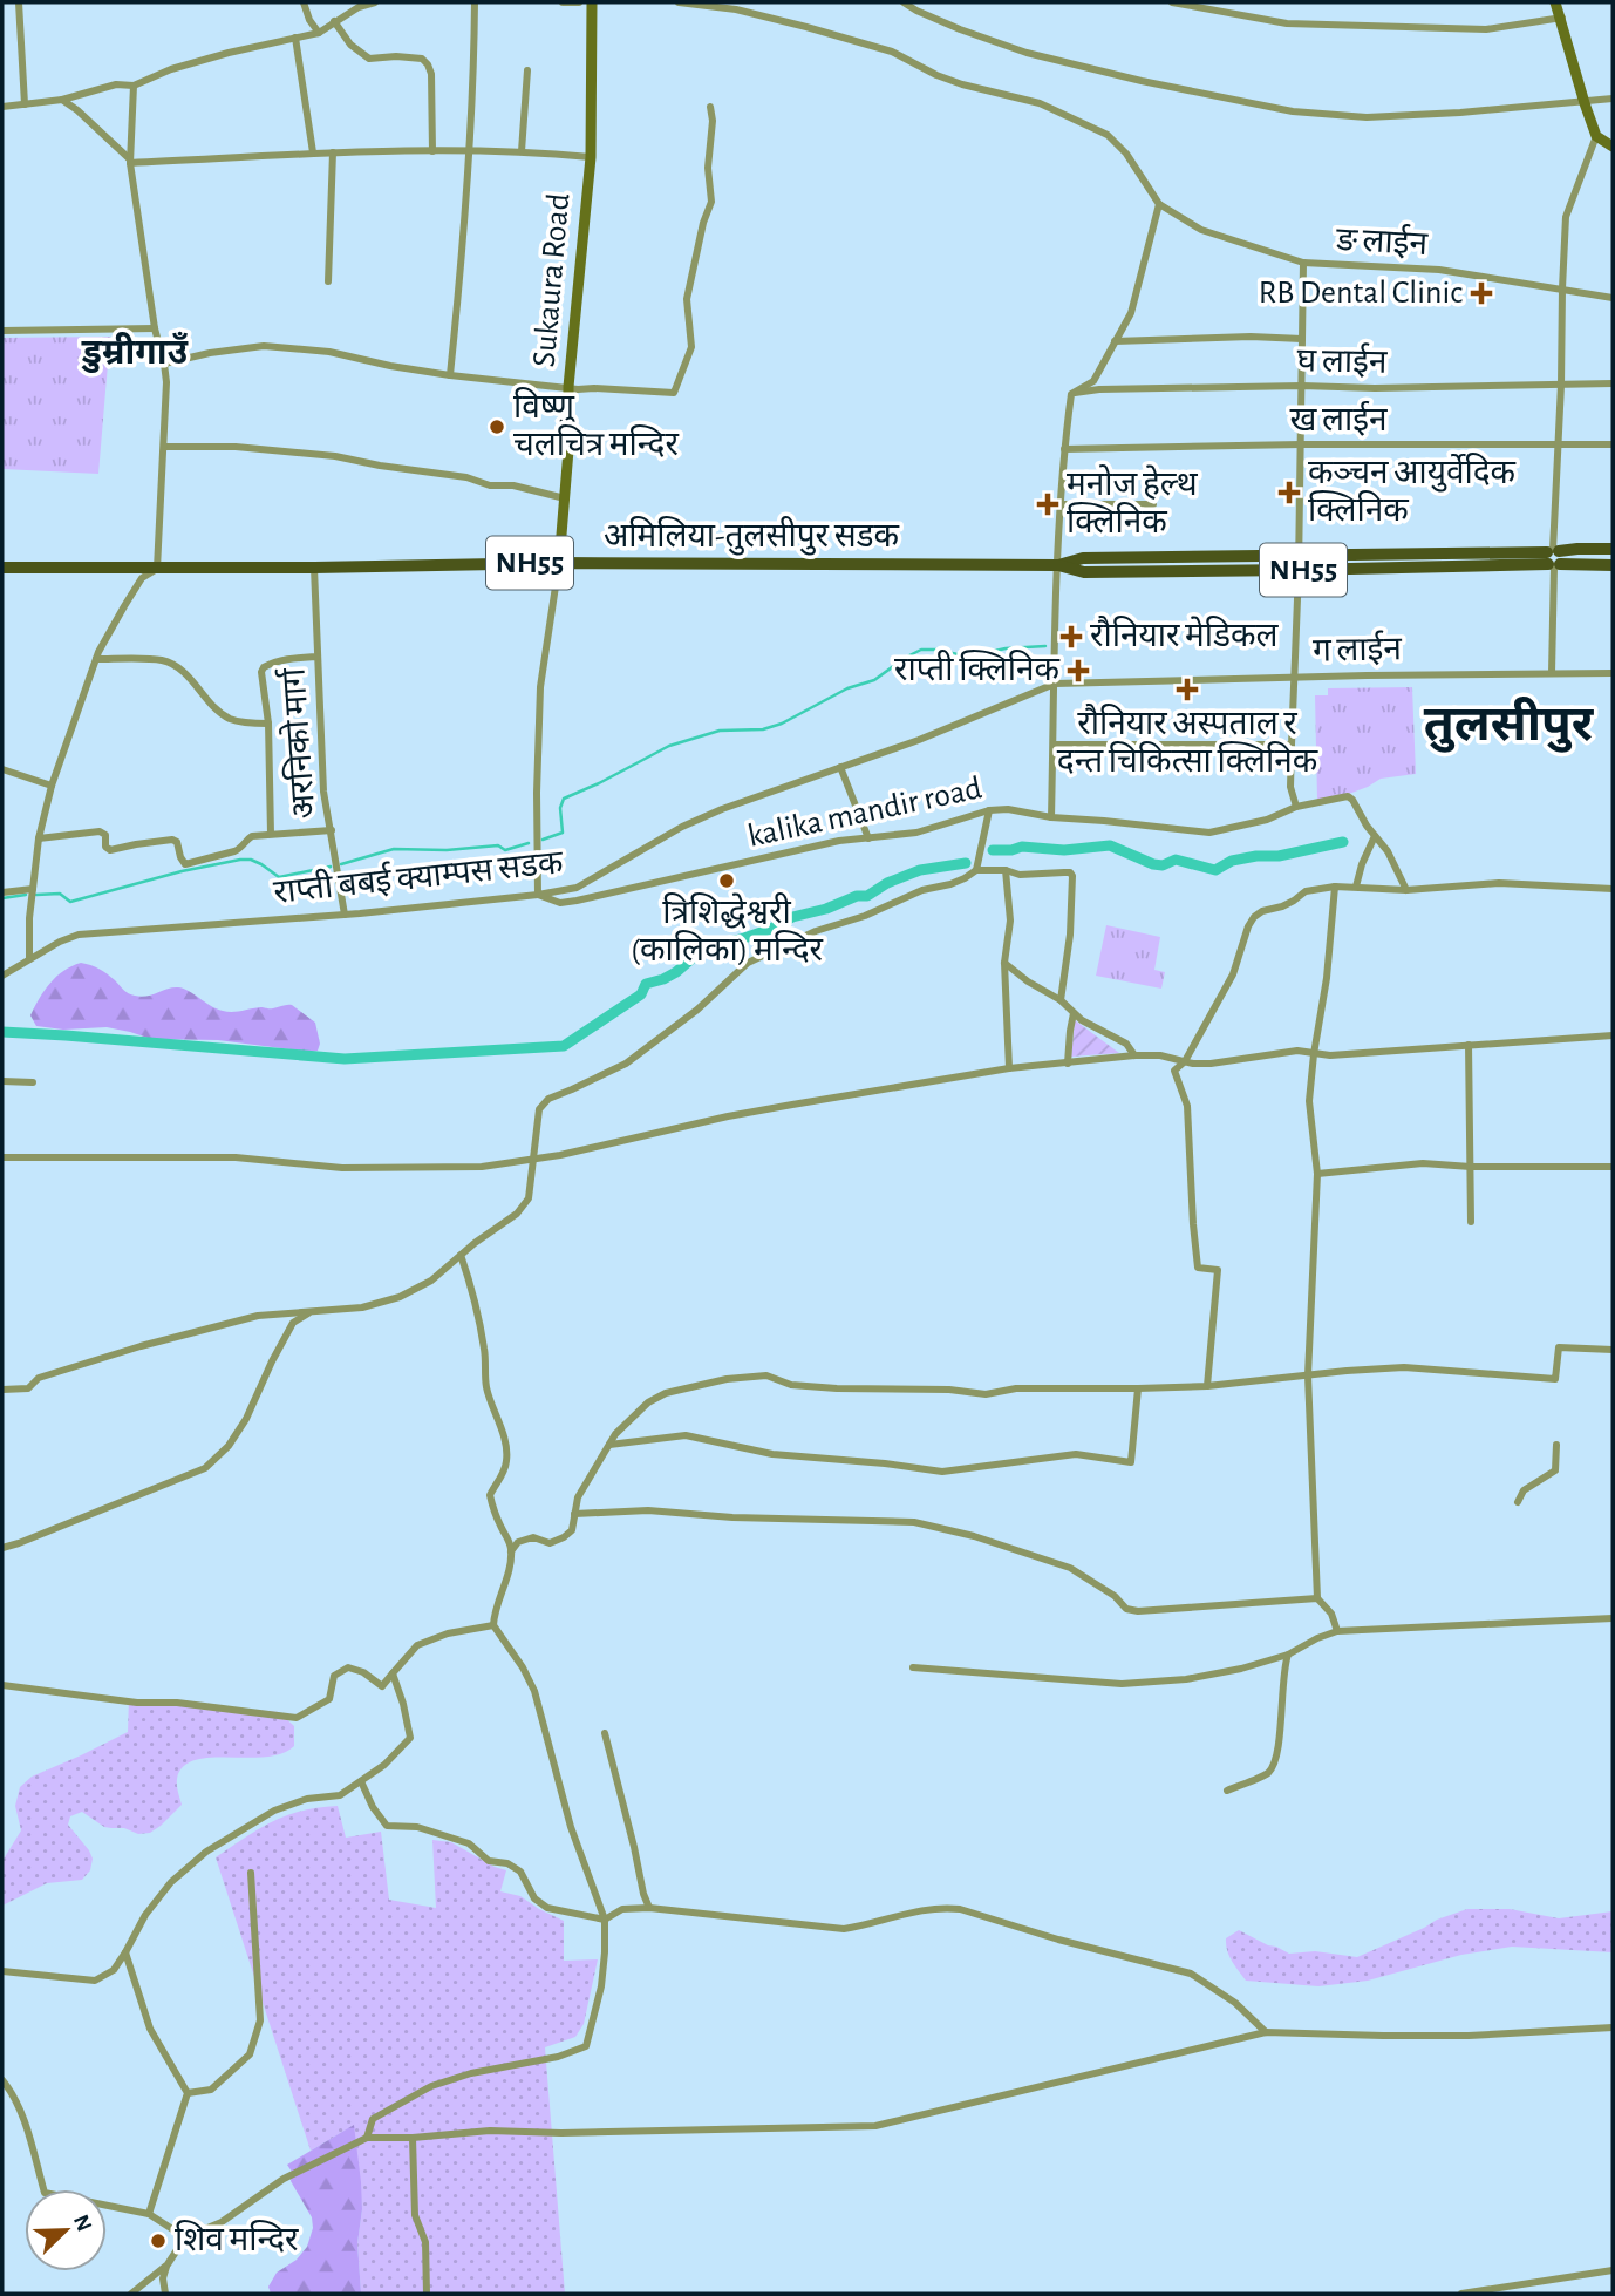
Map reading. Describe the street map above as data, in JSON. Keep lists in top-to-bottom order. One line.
{"streets":{"main road":["अमिलिया-तुलसीपुर सडक","NH55"],"street":["ङ लाईन","Sukaura Road","घ लाईन","ख लाईन","ग लाईन","अरनिको मार्ग","kalika mandir road","राप्ती बबई क्याम्पस सडक"]},"crossings":[["Sukaura Road","अमिलिया-तुलसीपुर सडक"],["अमिलिया-तुलसीपुर सडक","NH55"],["अमिलिया-तुलसीपुर सडक","अरनिको मार्ग"],["ग लाईन","राप्ती बबई क्याम्पस सडक"],["अरनिको मार्ग","राप्ती बबई क्याम्पस सडक"],["kalika mandir road","राप्ती बबई क्याम्पस सडक"]],"districts":["डुम्रीगाउँ","तुलसीपुर"],"places":{"health":["RB Dental Clinic","कञ्चन आयुर्वेदिक क्लिनिक","मनोज हेल्थ क्लिनिक","रौनियार मेडिकल","राप्ती क्लिनिक","रौनियार अस्पताल र दन्त चिकित्सा क्लिनिक"],"other":["विष्णु चलचित्र मन्दिर","त्रिशिद्धेश्वरी (कालिका) मन्दिर","शिव मन्दिर"]},"north":"top right"}
